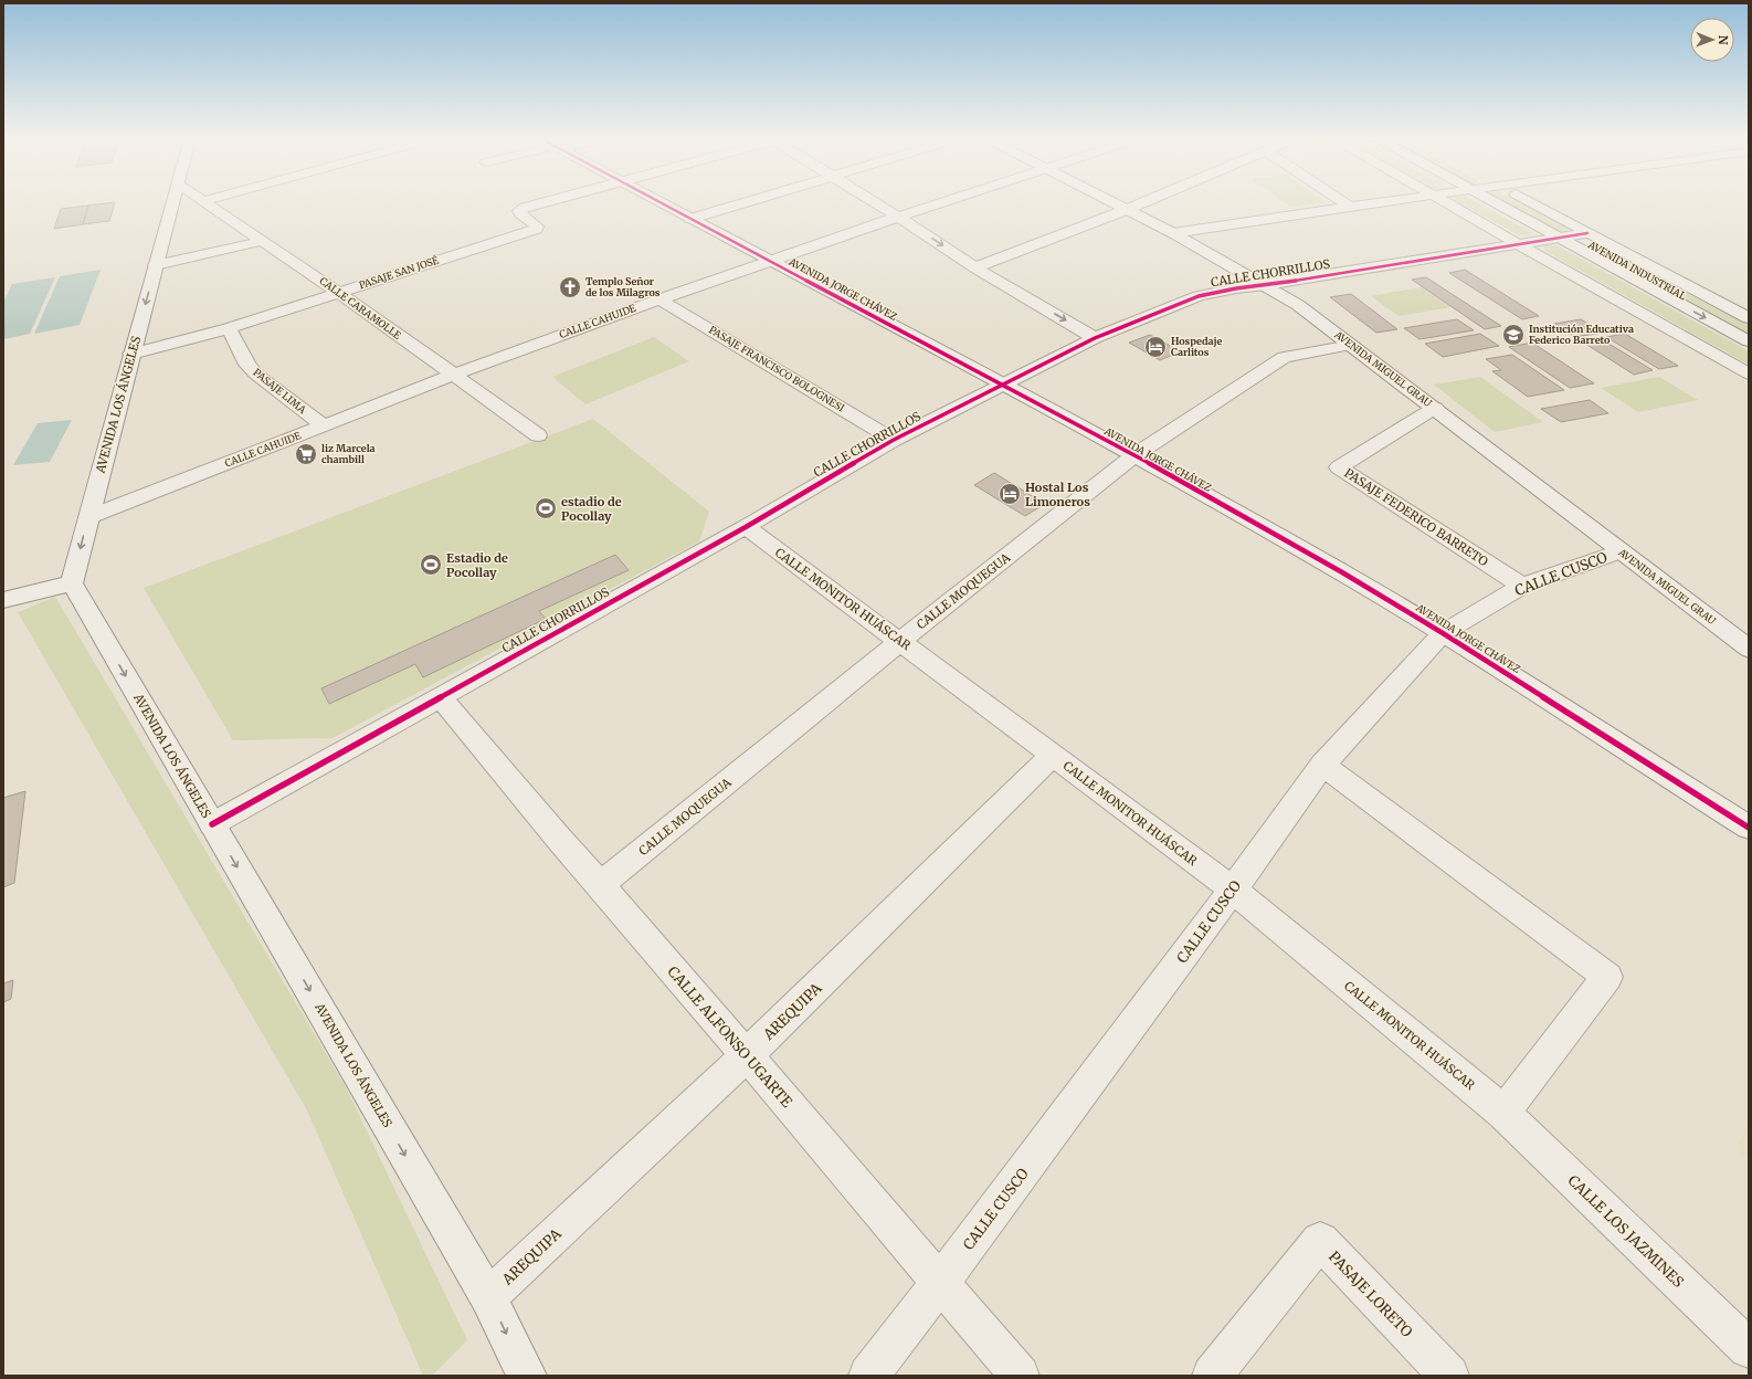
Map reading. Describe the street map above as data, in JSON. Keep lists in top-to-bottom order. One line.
{"streets":{"street":["AVENIDA INDUSTRIAL","PASAJE SAN JOSÉ","CALLE CHORRILLOS","AVENIDA JORGE CHÁVEZ","CALLE CARAMOLLE","CALLE CAHUIDE","PASAJE FRANCISCO BOLOGNESI","AVENIDA MIGUEL GRAU","PASAJE LIMA","AVENIDA LOS ÁNGELES","PASAJE FEDERICO BARRETO","CALLE CUSCO","CALLE MOQUEGUA","CALLE MONITOR HUÁSCAR","AREQUIPA","CALLE ALFONSO UGARTE","CALLE LOS JAZMINES","PASAJE LORETO"]},"crossings":[["AVENIDA INDUSTRIAL","CALLE CHORRILLOS"],["PASAJE SAN JOSÉ","CALLE CARAMOLLE"],["PASAJE SAN JOSÉ","PASAJE LIMA"],["PASAJE SAN JOSÉ","AVENIDA LOS ÁNGELES"],["CALLE CHORRILLOS","AVENIDA JORGE CHÁVEZ"],["CALLE CHORRILLOS","PASAJE FRANCISCO BOLOGNESI"],["CALLE CHORRILLOS","AVENIDA MIGUEL GRAU"],["CALLE CHORRILLOS","AVENIDA LOS ÁNGELES"],["CALLE CHORRILLOS","CALLE MONITOR HUÁSCAR"],["CALLE CHORRILLOS","CALLE ALFONSO UGARTE"],["AVENIDA JORGE CHÁVEZ","CALLE CAHUIDE"],["AVENIDA JORGE CHÁVEZ","CALLE CUSCO"],["AVENIDA JORGE CHÁVEZ","CALLE MOQUEGUA"],["CALLE CARAMOLLE","CALLE CAHUIDE"],["CALLE CAHUIDE","PASAJE FRANCISCO BOLOGNESI"],["CALLE CAHUIDE","PASAJE LIMA"],["CALLE CAHUIDE","AVENIDA LOS ÁNGELES"],["AVENIDA MIGUEL GRAU","PASAJE FEDERICO BARRETO"],["AVENIDA MIGUEL GRAU","CALLE CUSCO"],["AVENIDA MIGUEL GRAU","CALLE MOQUEGUA"],["AVENIDA LOS ÁNGELES","AREQUIPA"],["PASAJE FEDERICO BARRETO","CALLE CUSCO"],["CALLE CUSCO","CALLE MONITOR HUÁSCAR"],["CALLE CUSCO","CALLE ALFONSO UGARTE"],["CALLE MOQUEGUA","CALLE MONITOR HUÁSCAR"],["CALLE MOQUEGUA","CALLE ALFONSO UGARTE"],["CALLE MONITOR HUÁSCAR","AREQUIPA"],["CALLE MONITOR HUÁSCAR","CALLE LOS JAZMINES"],["AREQUIPA","CALLE ALFONSO UGARTE"]],"one_way":["AVENIDA LOS ÁNGELES"],"places":{"church":["Templo Señor de los Milagros"],"school or university":["Institución Educativa Federico Barreto"],"hotel":["Hospedaje Carlitos","Hostal Los Limoneros"],"supermarket":["liz Marcela chambill"],"sports":["estadio de Pocollay","Estadio de Pocollay"]},"north":"right"}
